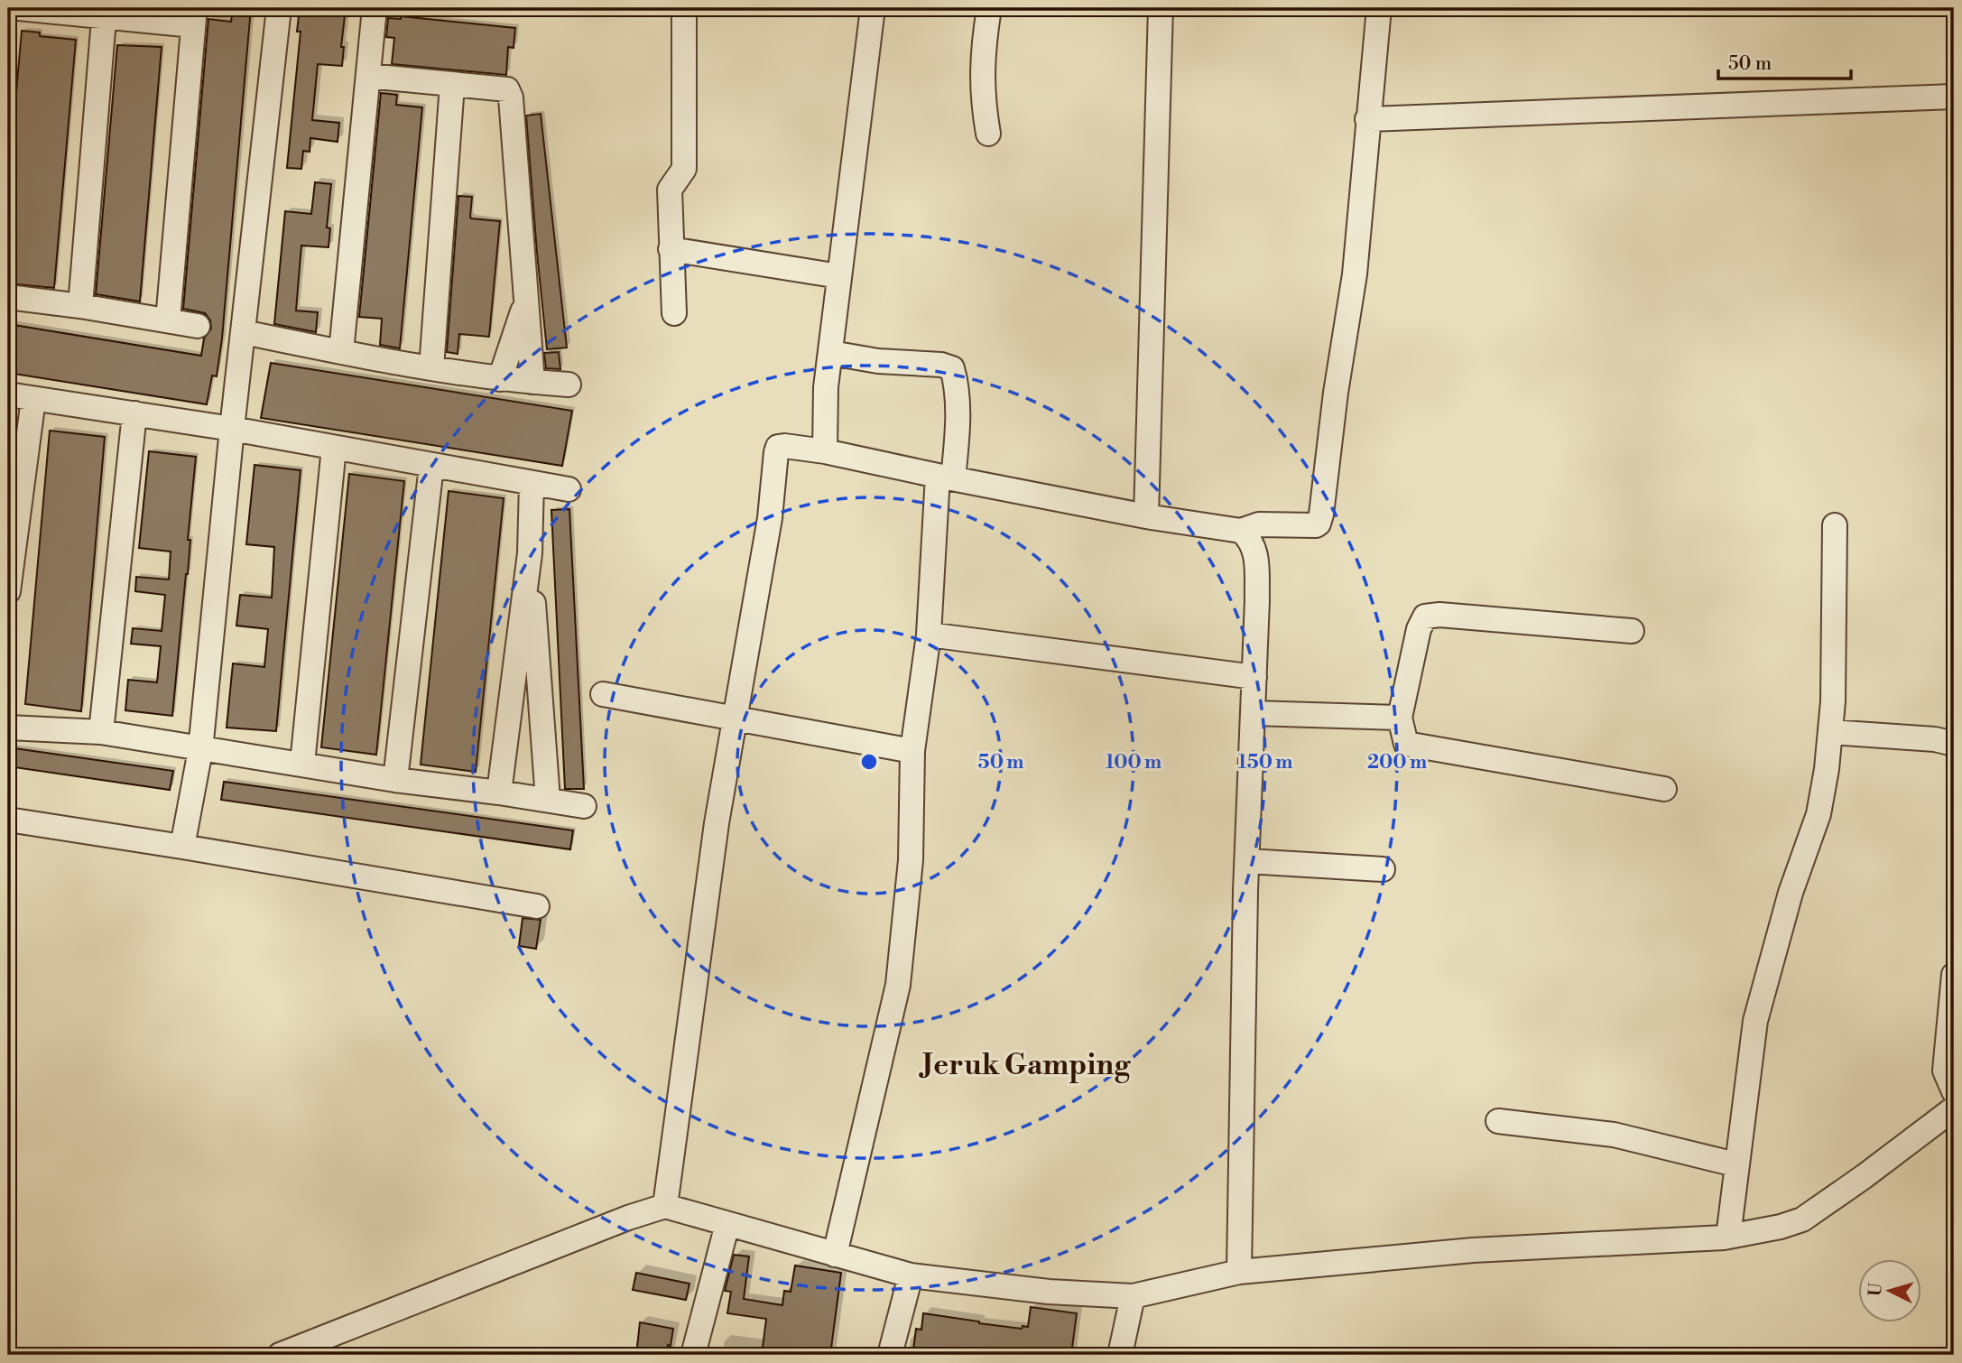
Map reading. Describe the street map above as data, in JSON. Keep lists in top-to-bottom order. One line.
{"districts":["Jeruk Gamping"],"scale_bar":"50 m","north":"left","rings":["50 m","100 m","150 m","200 m"]}
